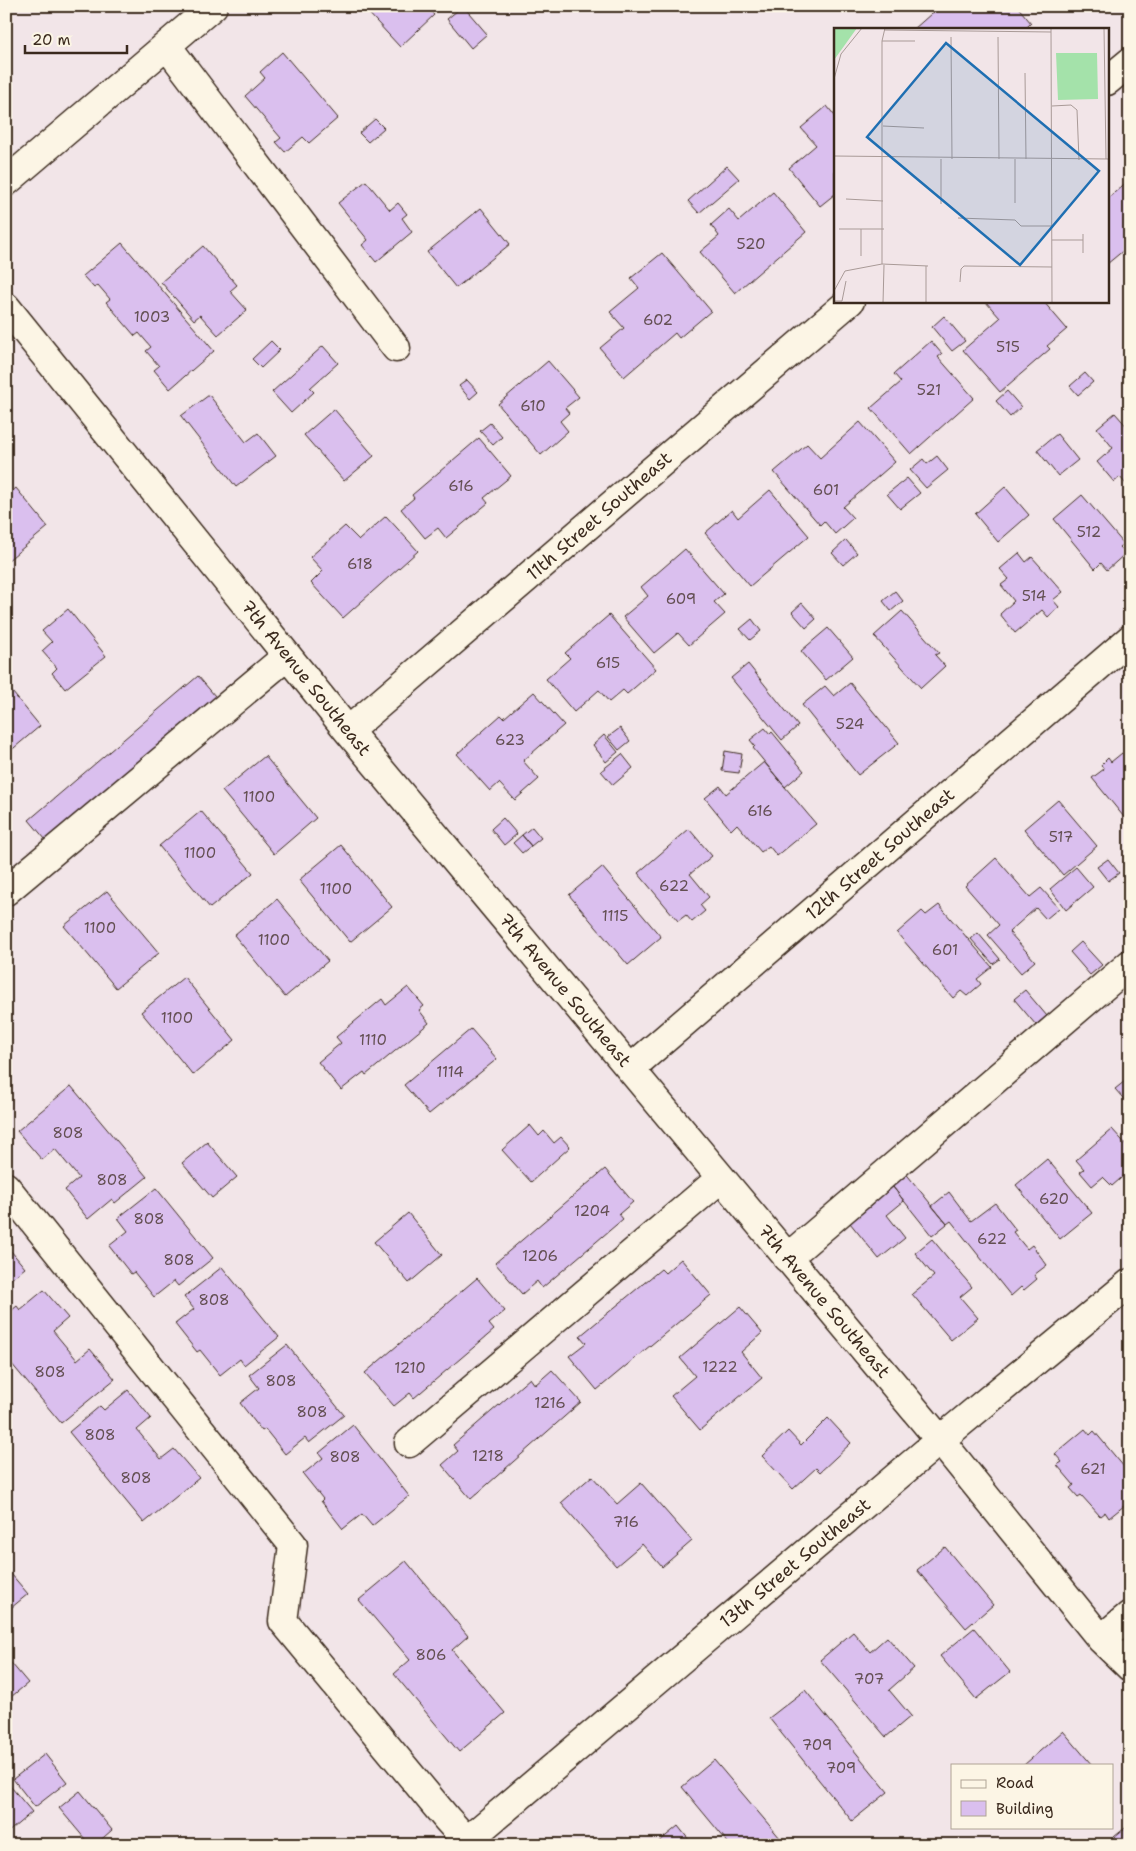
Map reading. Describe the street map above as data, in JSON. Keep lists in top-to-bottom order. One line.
{"streets":{"street":["11th Street Southeast","7th Avenue Southeast","12th Street Southeast","13th Street Southeast"]},"crossings":[["11th Street Southeast","7th Avenue Southeast"],["7th Avenue Southeast","12th Street Southeast"],["7th Avenue Southeast","13th Street Southeast"]],"house_numbers":["520","1003","602","515","521","610","616","601","512","618","514","609","615","524","623","1100","616","517","1100","622","1100","1115","1100","1100","601","1100","1110","1114","808","808","620","1204","808","622","1206","808","808","1222","1210","808","808","1216","808","808","1218","808","621","808","716","806","707","709","709"],"legend":["Road","Building"],"scale_bar":"20 m"}
